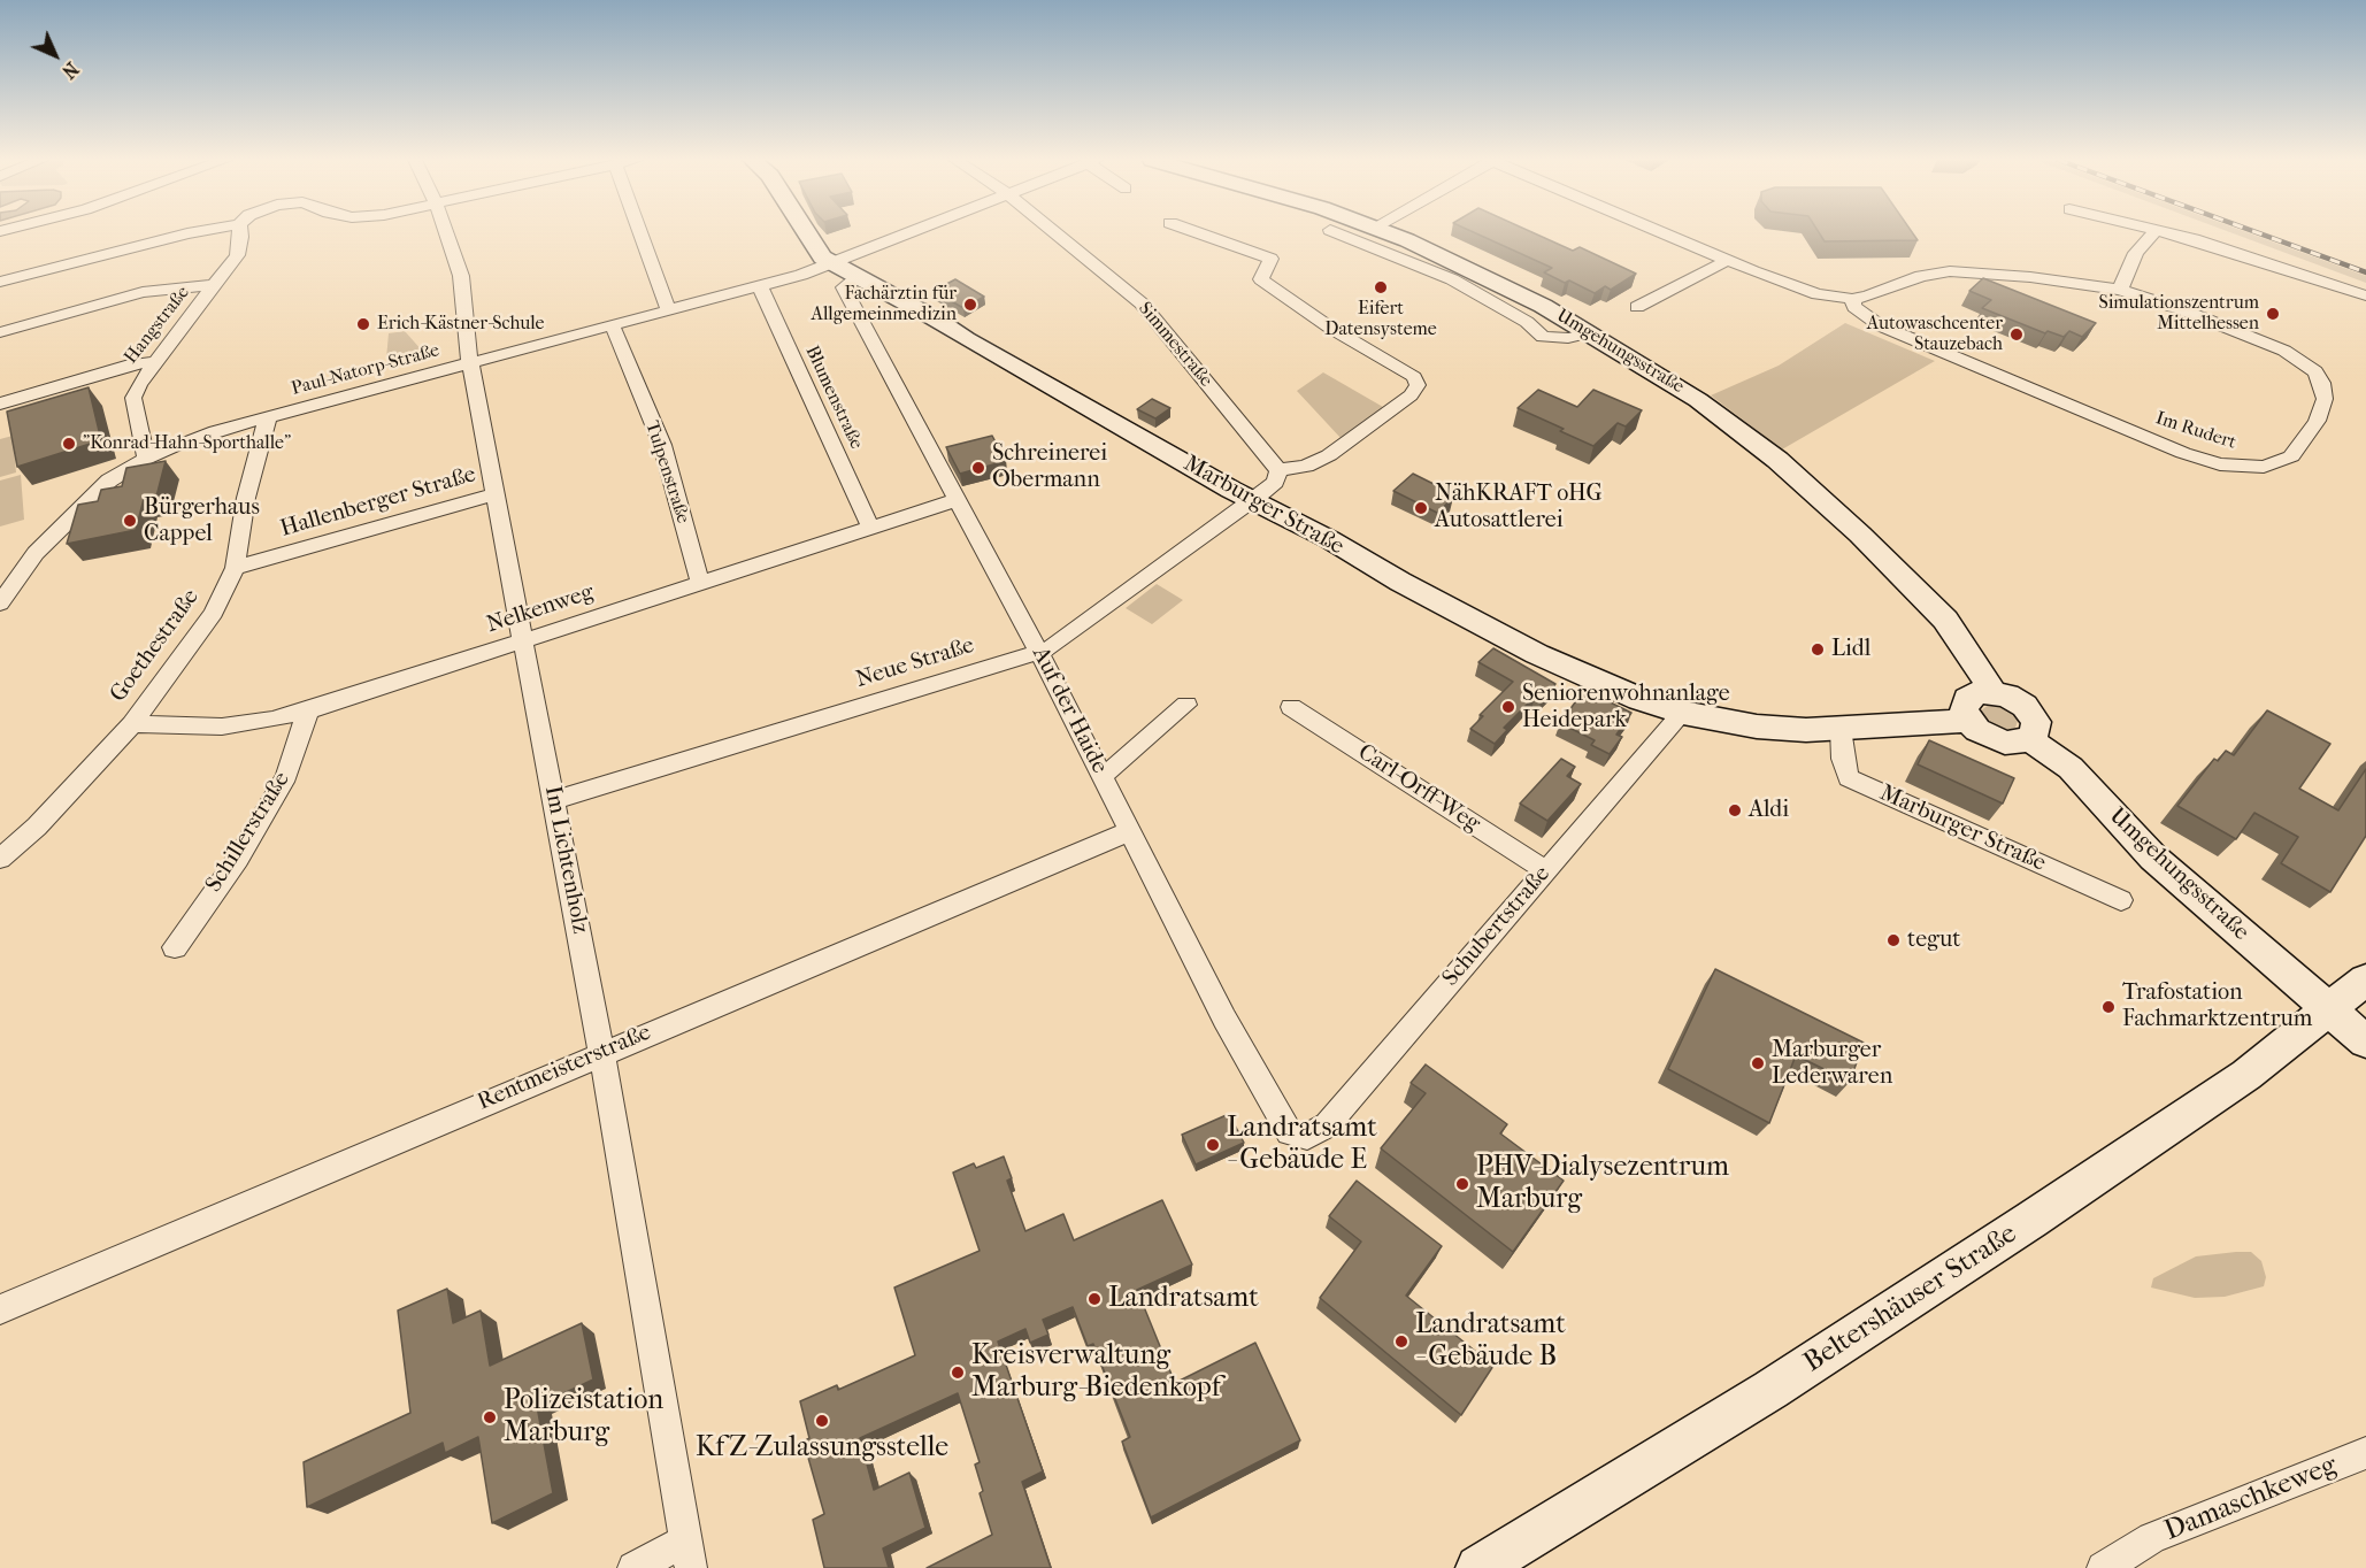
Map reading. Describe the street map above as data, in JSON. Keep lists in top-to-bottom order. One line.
{"streets":{"main road":["Umgehungsstraße","Marburger Straße","Beltershäuser Straße"],"street":["Hangstraße","Simmestraße","Paul-Natorp-Straße","Blumenstraße","Im Rudert","Tulpenstraße","Hallenberger Straße","Nelkenweg","Goethestraße","Neue Straße","Auf der Haide","Carl-Orff-Weg","Schillerstraße","Im Lichtenholz","Schubertstraße","Rentmeisterstraße","Damaschkeweg"]},"crossings":[["Hangstraße","Paul-Natorp-Straße"],["Umgehungsstraße","Marburger Straße"],["Umgehungsstraße","Beltershäuser Straße"],["Paul-Natorp-Straße","Blumenstraße"],["Paul-Natorp-Straße","Tulpenstraße"],["Paul-Natorp-Straße","Marburger Straße"],["Paul-Natorp-Straße","Goethestraße"],["Paul-Natorp-Straße","Im Lichtenholz"],["Blumenstraße","Nelkenweg"],["Tulpenstraße","Nelkenweg"],["Hallenberger Straße","Goethestraße"],["Hallenberger Straße","Im Lichtenholz"],["Marburger Straße","Neue Straße"],["Marburger Straße","Auf der Haide"],["Marburger Straße","Schubertstraße"],["Nelkenweg","Goethestraße"],["Nelkenweg","Auf der Haide"],["Nelkenweg","Schillerstraße"],["Nelkenweg","Im Lichtenholz"],["Neue Straße","Auf der Haide"],["Neue Straße","Im Lichtenholz"],["Auf der Haide","Schubertstraße"],["Auf der Haide","Rentmeisterstraße"],["Carl-Orff-Weg","Schubertstraße"],["Im Lichtenholz","Rentmeisterstraße"]],"places":["Eifert Datensysteme","Fachärztin für Allgemeinmedizin","Simulationszentrum Mittelhessen","Erich-Kästner-Schule","Autowaschcenter Stauzebach","\"Konrad-Hahn-Sporthalle\"","Schreinerei Obermann","NähKRAFT oHG Autosattlerei","Bürgerhaus Cappel","Lidl","Seniorenwohnanlage Heidepark","Aldi","tegut","Trafostation Fachmarktzentrum","Marburger Lederwaren","Landratsamt - Gebäude E","PHV-Dialysezentrum Marburg","Landratsamt","Landratsamt - Gebäude B","Kreisverwaltung Marburg-Biedenkopf","Polizeistation Marburg","KfZ-Zulassungsstelle"],"north":"bottom right"}
